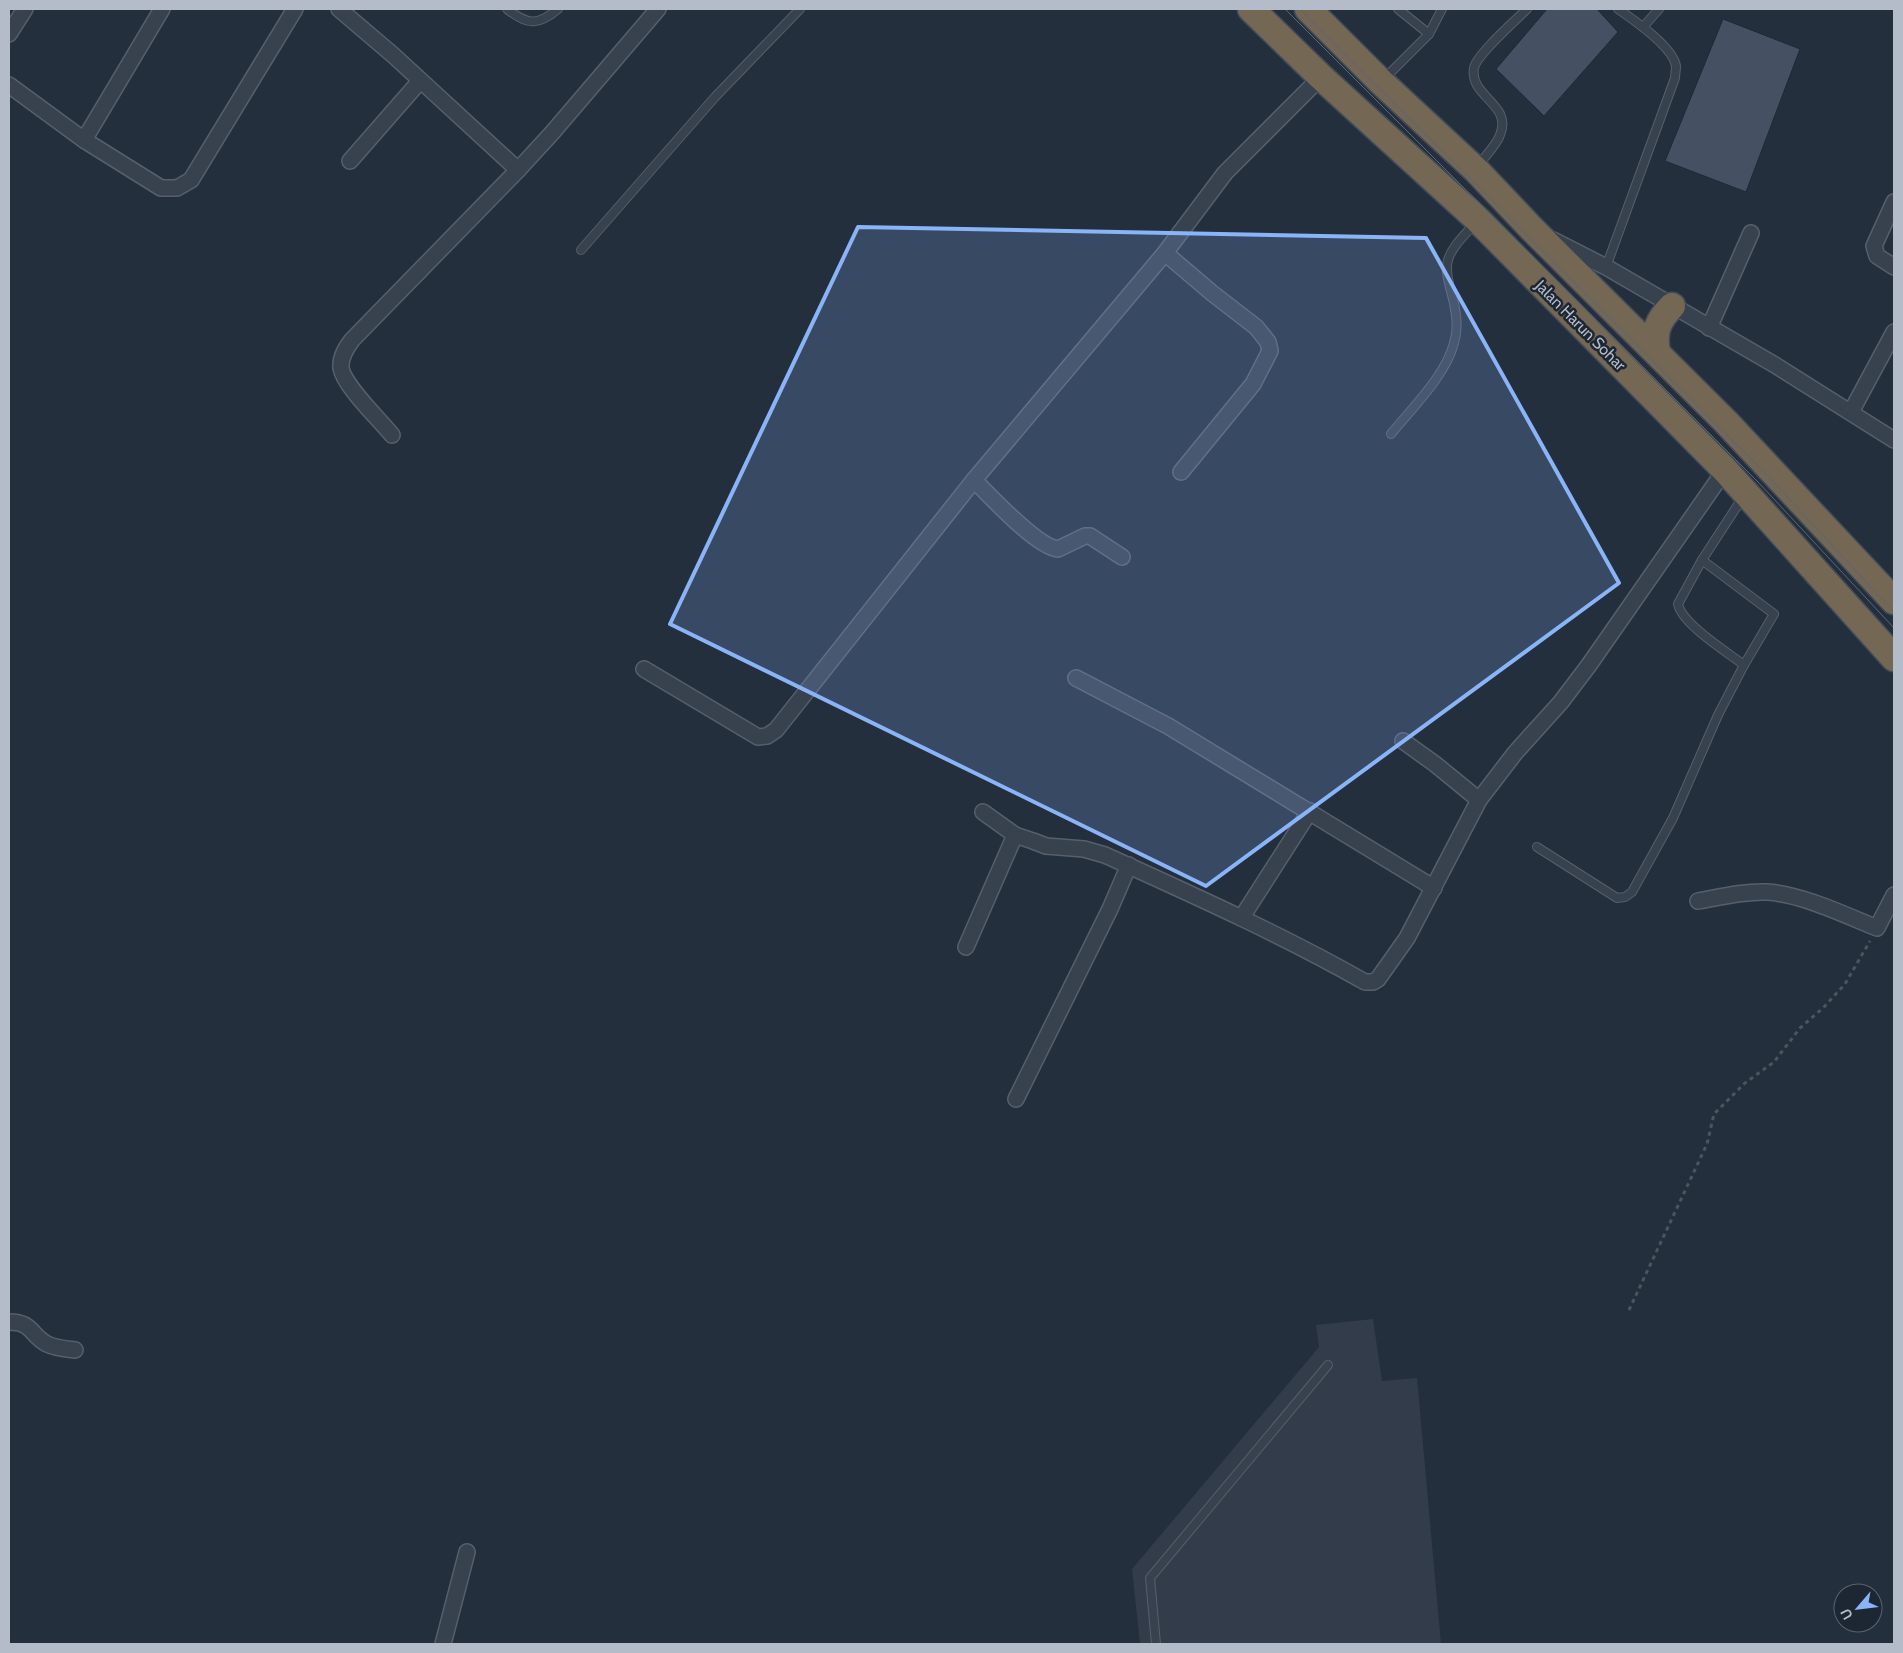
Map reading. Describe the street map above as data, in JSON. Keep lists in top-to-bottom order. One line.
{"streets":{"highway":["Jalan Harun Sohar"]},"north":"bottom left"}
